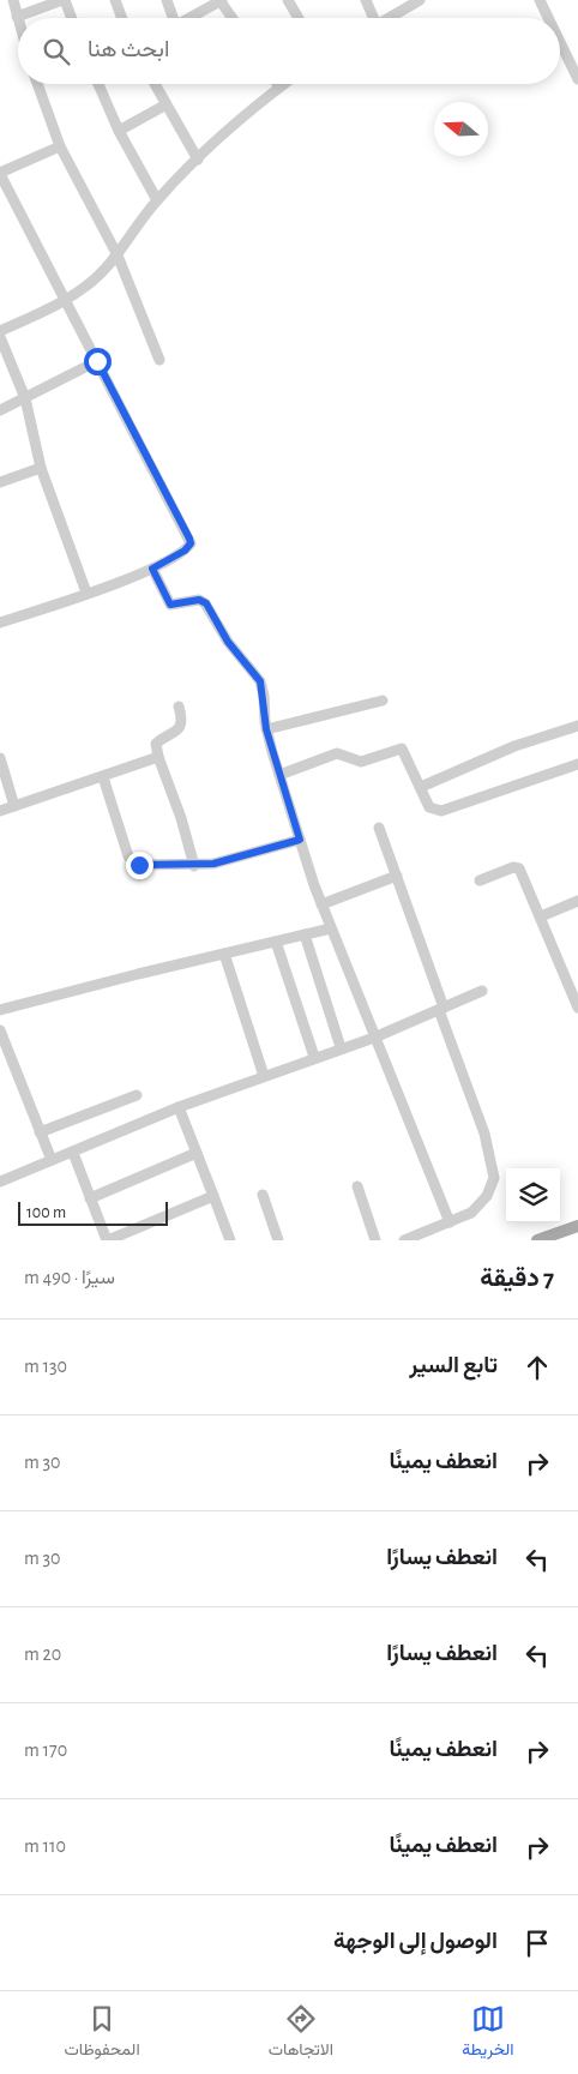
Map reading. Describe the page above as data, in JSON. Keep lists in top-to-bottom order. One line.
{"scale_bar":"100 m","north":"left","page":{"search":"ابحث هنا","scale":"100 m","heading":["7 دقيقة","سيرًا · 490 m"],"list":[["تابع السير","130 m"],["انعطف يمينًا","30 m"],["انعطف يسارًا","30 m"],["انعطف يسارًا","20 m"],["انعطف يمينًا","170 m"],["انعطف يمينًا","110 m"],"الوصول إلى الوجهة"],"nav":["الخريطة","الاتجاهات","المحفوظات"]}}
